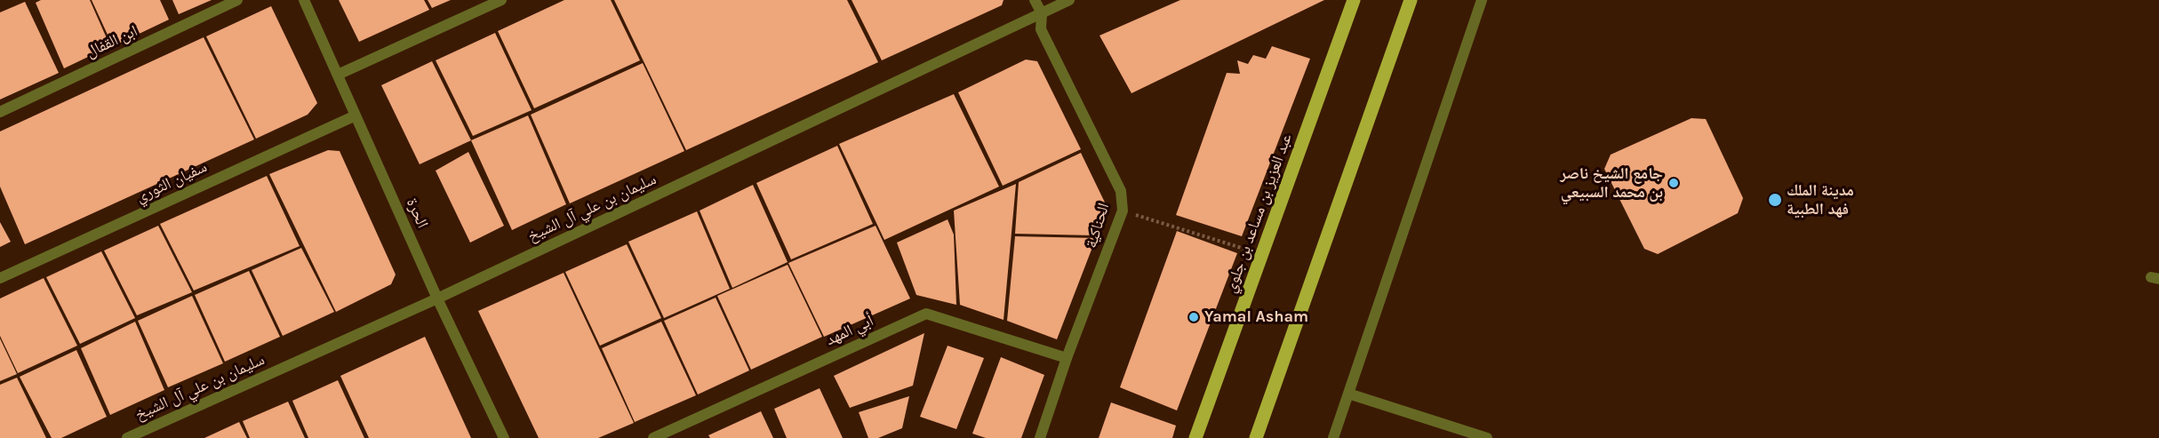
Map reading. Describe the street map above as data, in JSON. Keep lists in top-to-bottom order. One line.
{"streets":{"main road":["عبد العزيز بن مساعد بن جلوي"],"street":["ابن القفال","سفيان الثوري","سليمان بن علي آل الشيخ","الحرة","الحناكية","أبي المهد"]},"crossings":[["سفيان الثوري","الحرة"],["سليمان بن علي آل الشيخ","الحرة"],["سليمان بن علي آل الشيخ","الحناكية"],["الحناكية","أبي المهد"]],"places":["جامع الشيخ ناصر بن محمد السبيعي","مدينة الملك فهد الطبية","Yamal Asham"]}
